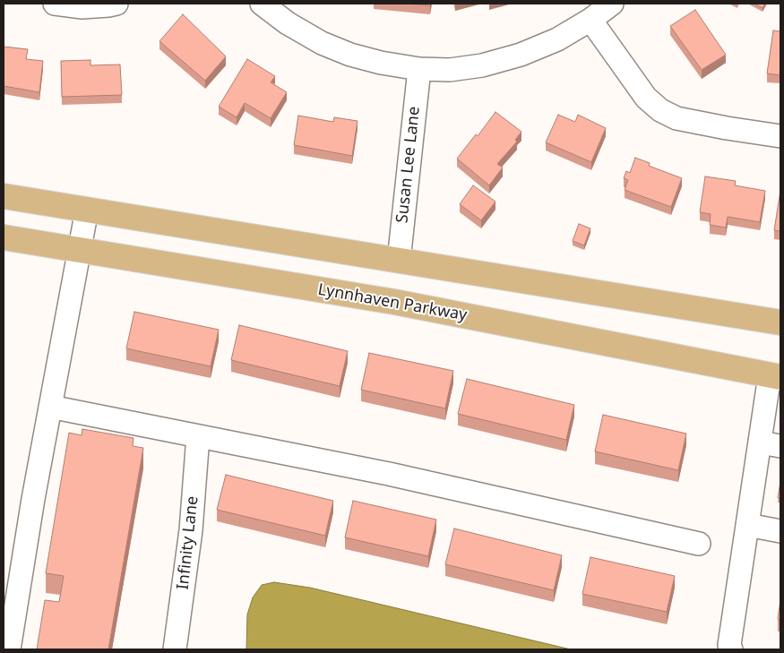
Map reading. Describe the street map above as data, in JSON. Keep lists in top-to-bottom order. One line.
{"streets":{"main road":["Lynnhaven Parkway"],"street":["Susan Lee Lane","Infinity Lane"]}}
